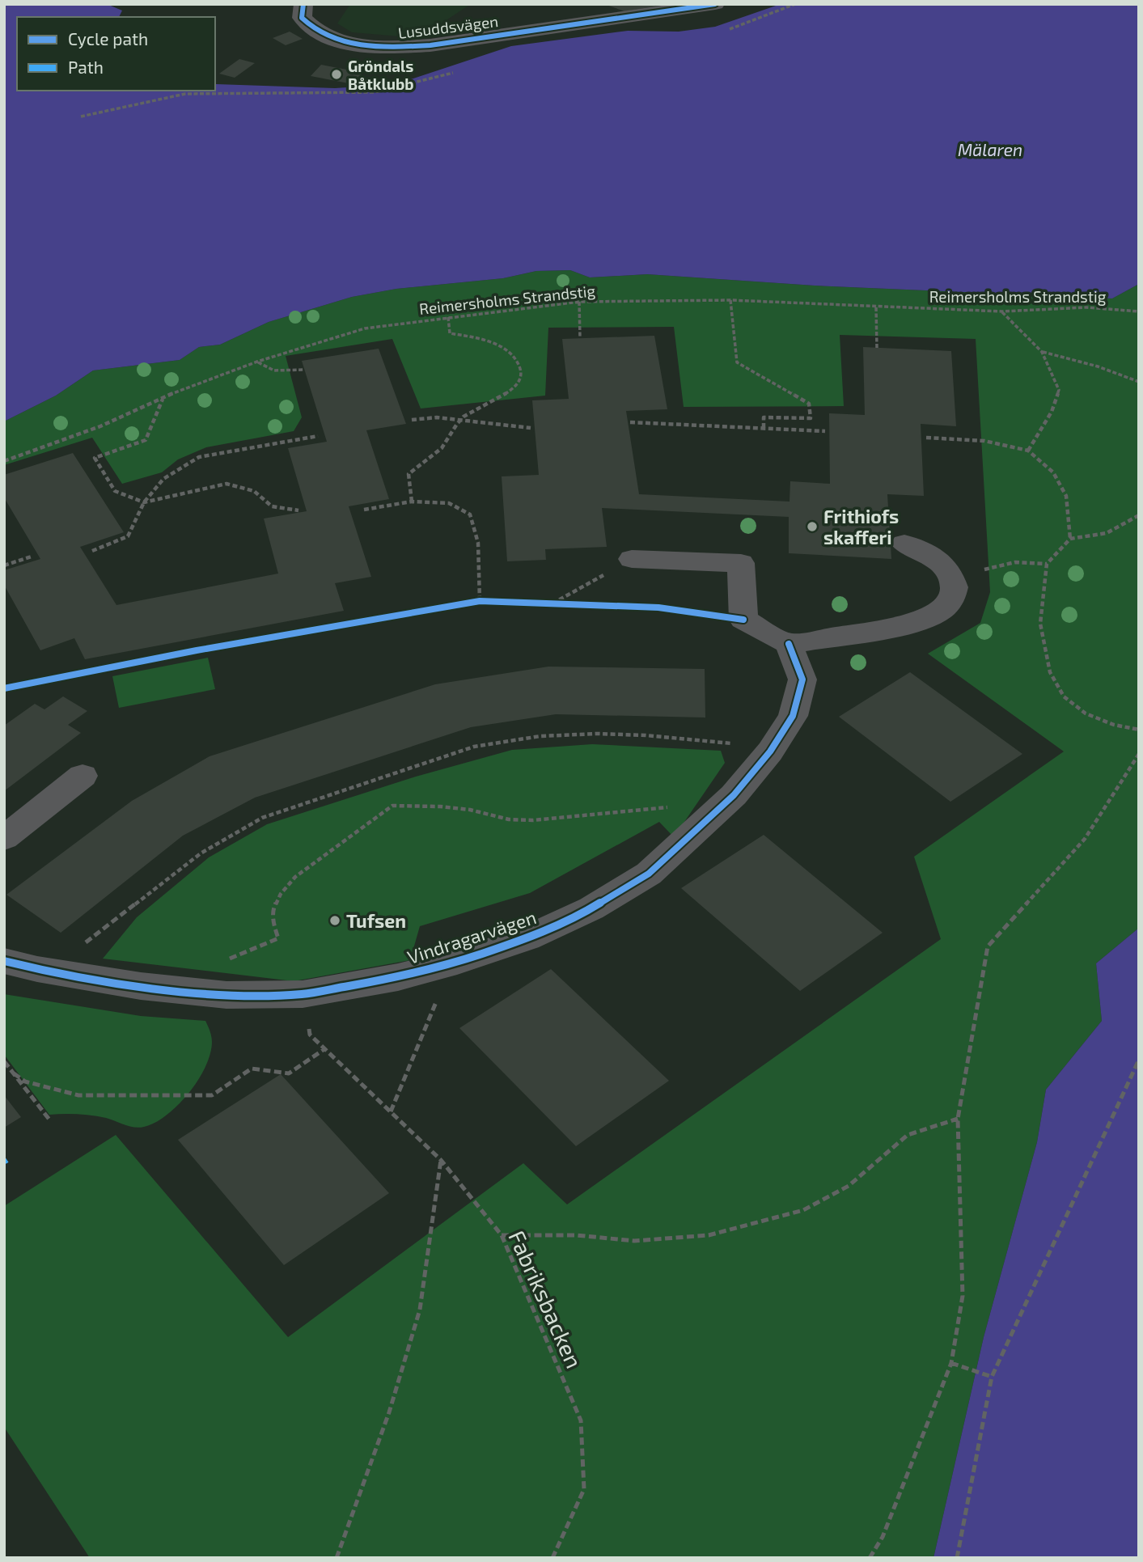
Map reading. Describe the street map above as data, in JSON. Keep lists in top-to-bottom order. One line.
{"streets":{"street":["Lusuddsvägen","Vindragarvägen"],"path":["Reimersholms Strandstig","Fabriksbacken"]},"water":["Mälaren"],"places":["Gröndals Båtklubb","Frithiofs skafferi","Tufsen"],"legend":["Cycle path","Path"]}
